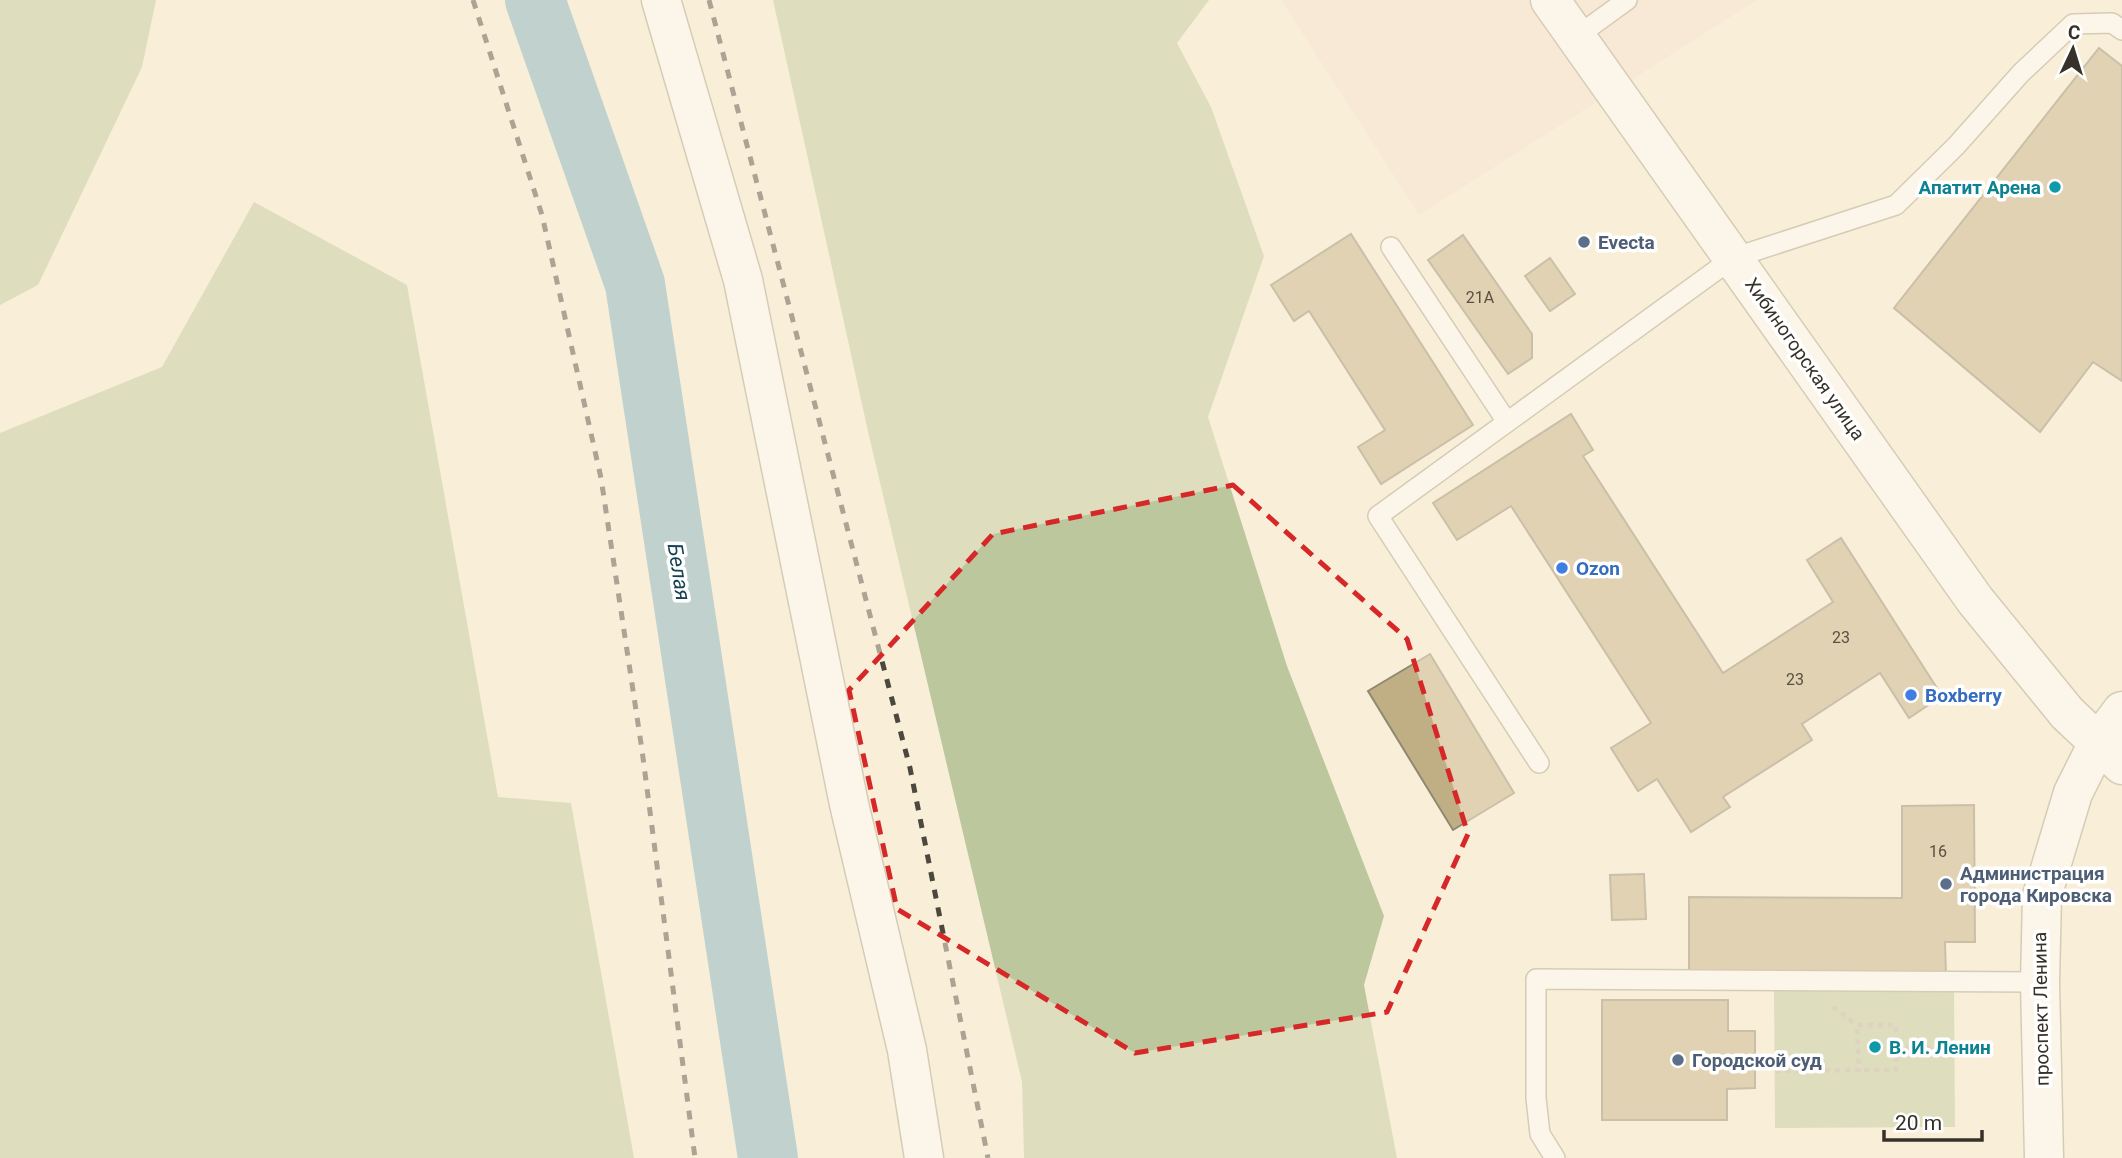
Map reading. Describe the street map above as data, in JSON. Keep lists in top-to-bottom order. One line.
{"streets":{"street":["Хибиногорская улица","проспект Ленина"]},"crossings":[["Хибиногорская улица","проспект Ленина"]],"water":["Белая"],"places":["Апатит Арена","Evecta","Ozon","Boxberry","Администрация города Кировска","В. И. Ленин","Городской суд"],"house_numbers":["21А","23","23","16"],"scale_bar":"20 m","north":"top"}
